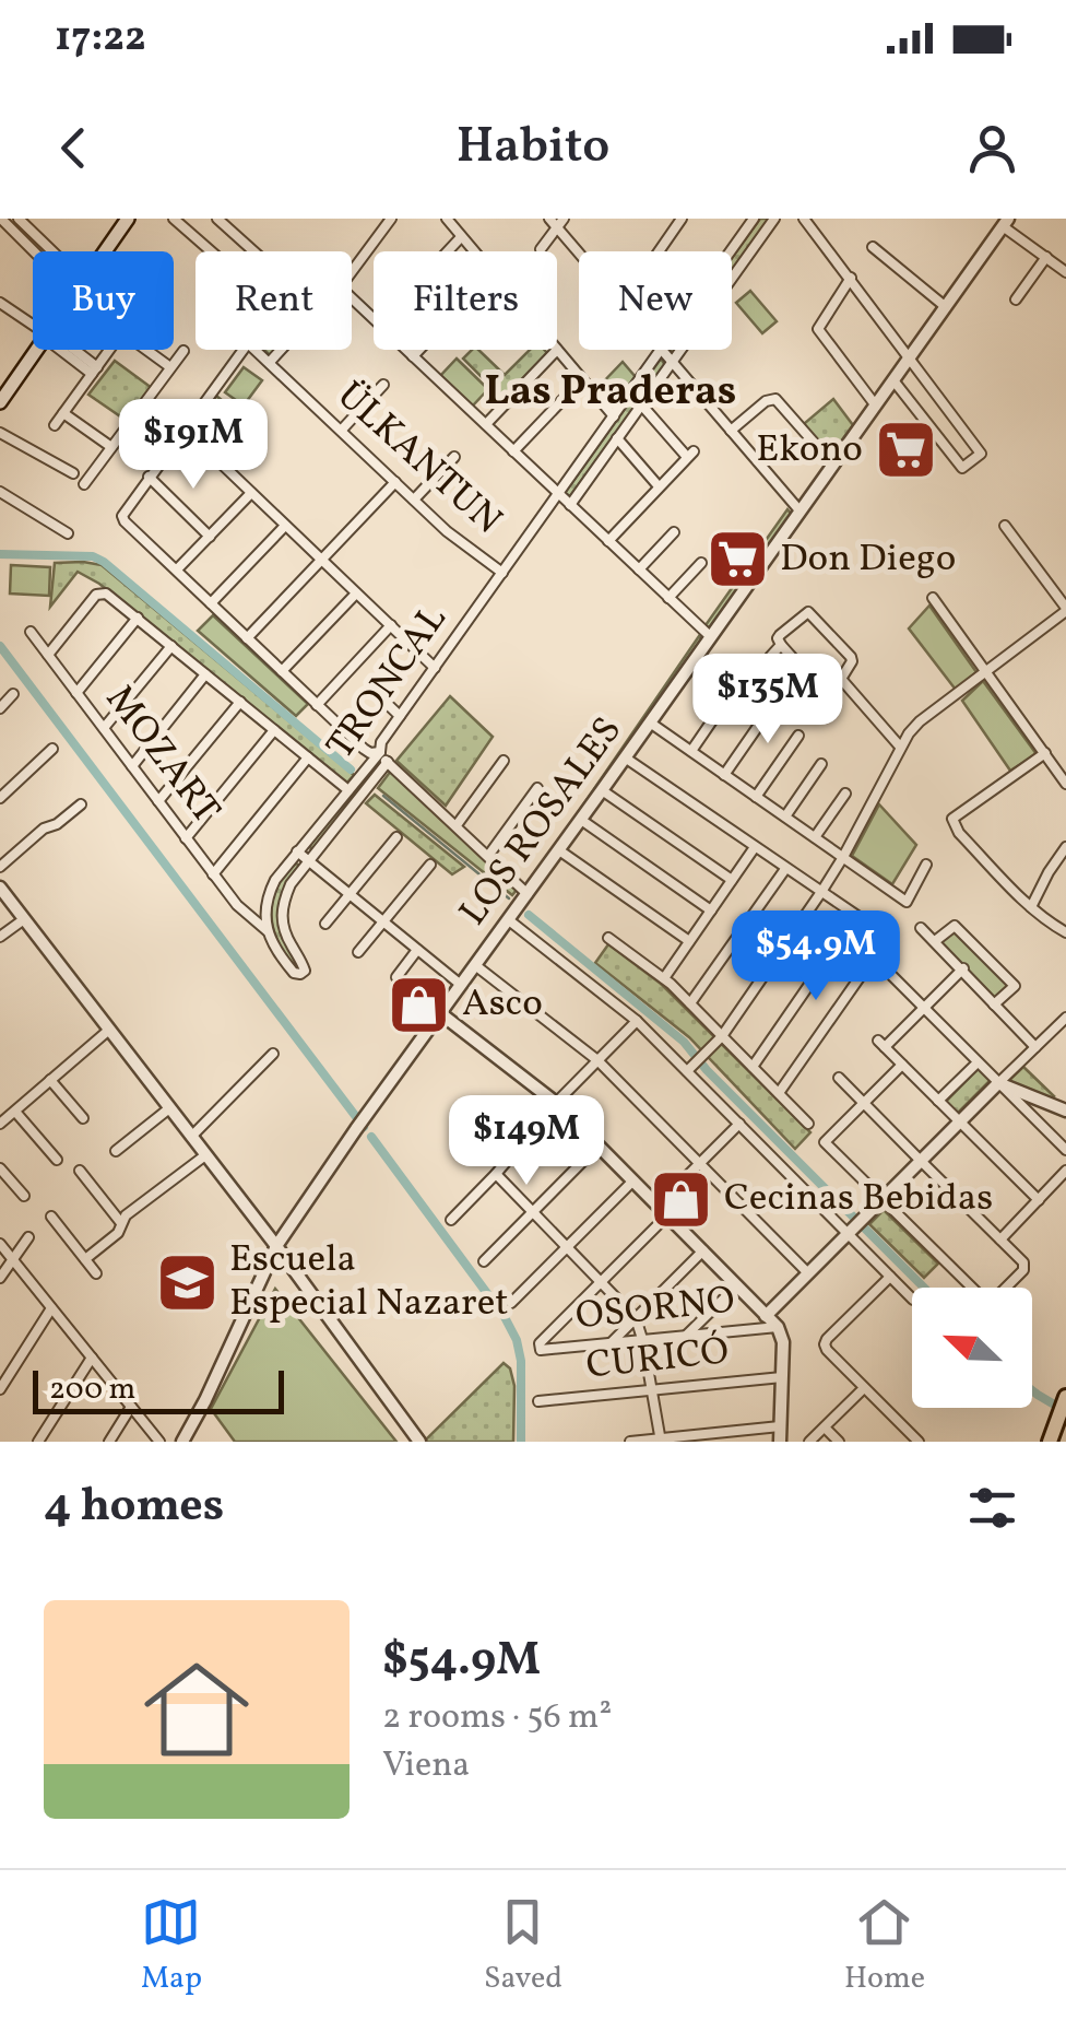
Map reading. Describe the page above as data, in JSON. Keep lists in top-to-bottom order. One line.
{"streets":{"street":["ÜLKANTUN","TRONCAL","MOZART","LOS ROSALES","OSORNO","CURICÓ"]},"crossings":[["ÜLKANTUN","TRONCAL"],["TRONCAL","MOZART"]],"districts":["Las Praderas"],"places":{"supermarket":["Ekono","Don Diego"],"shop":["Asco","Cecinas Bebidas"],"school or university":["Escuela Especial Nazaret"]},"scale_bar":"200 m","north":"top left","page":{"status":"17:22","header":"Habito","chip":["Buy","Rent","Filters","New"],"price":["$191M","$135M","$54.9M","$149M"],"scale":"200 m","heading":"4 homes","list":[{"name":"$54.9M","note":"2 rooms · 56 m² · Viena"}],"tabs":["Map","Saved","Home"]}}
